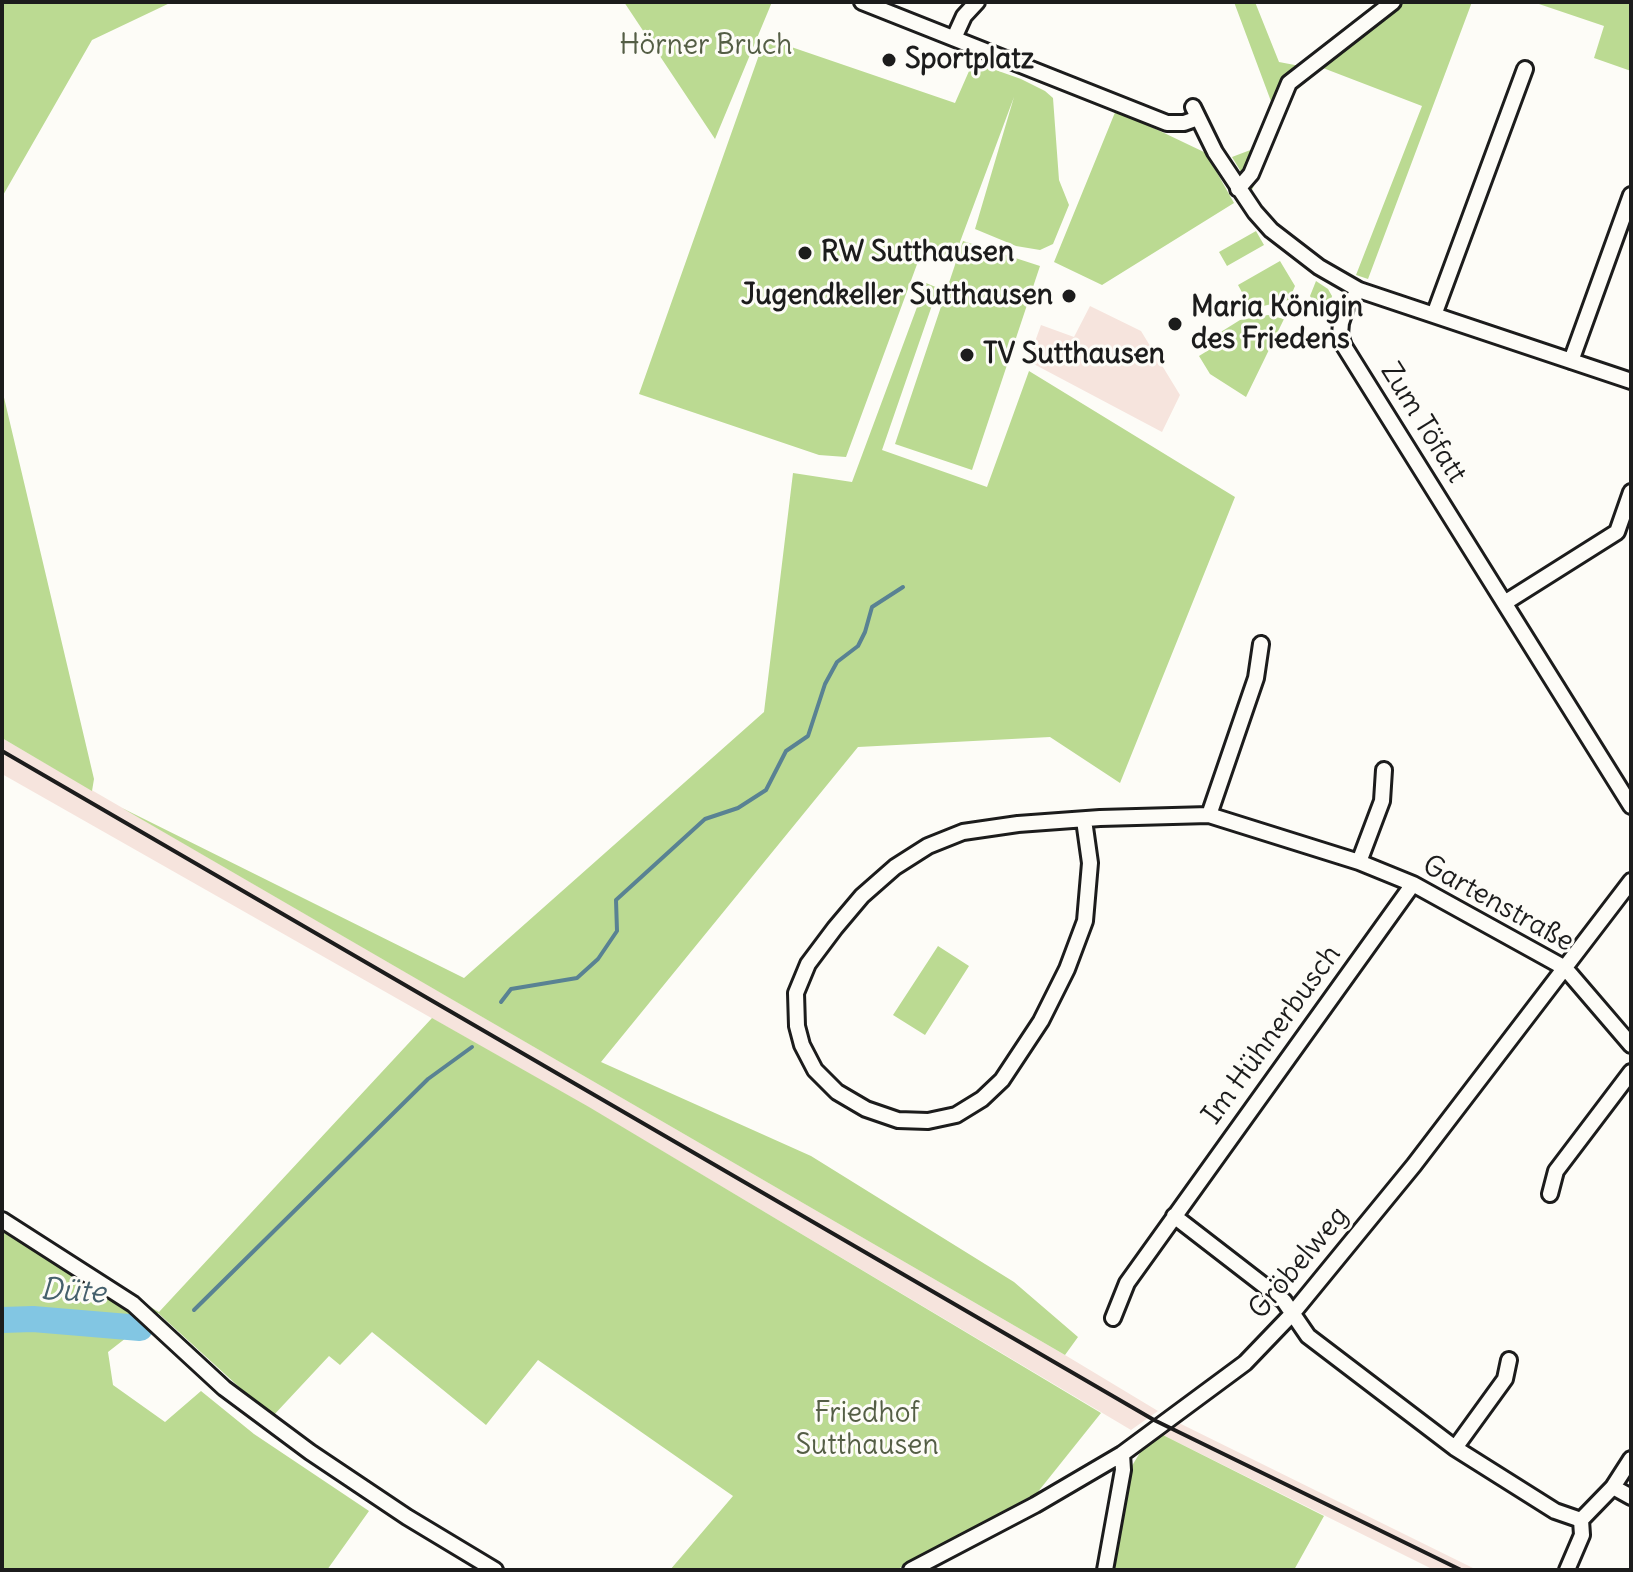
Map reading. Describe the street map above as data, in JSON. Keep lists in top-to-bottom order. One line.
{"streets":{"street":["Zum Töfatt","Gartenstraße","Im Hühnerbusch","Gröbelweg"]},"crossings":[["Gartenstraße","Im Hühnerbusch"],["Gartenstraße","Gröbelweg"]],"water":["Düte"],"parks":["Hörner Bruch","Friedhof Sutthausen"],"places":["Sportplatz","RW Sutthausen","Jugendkeller Sutthausen","Maria Königin des Friedens","TV Sutthausen"]}
